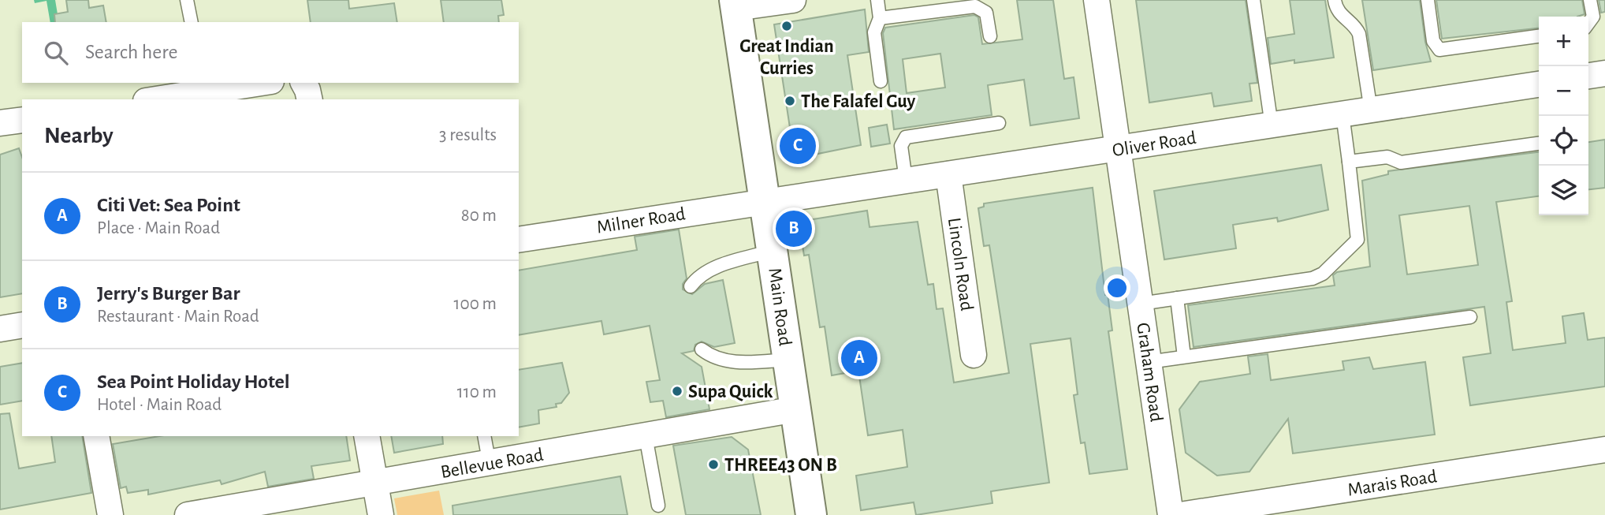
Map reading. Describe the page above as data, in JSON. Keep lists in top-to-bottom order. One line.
{"streets":{"main road":["Main Road"],"street":["Oliver Road","Milner Road","Lincoln Road","Graham Road","Bellevue Road","Marais Road"]},"crossings":[["Oliver Road","Milner Road"],["Oliver Road","Lincoln Road"],["Oliver Road","Main Road"],["Oliver Road","Graham Road"],["Milner Road","Main Road"],["Main Road","Bellevue Road"]],"places":["Great Indian Curries","The Falafel Guy","Supa Quick","THREE43 ON B"],"page":{"map_buttons":["+","−"],"search":"Search here","heading":["Nearby","3 results"],"pins":["C","B","A"],"list":[{"mark":"A","name":"Citi Vet: Sea Point","note":"Place · Main Road","value":"80 m"},{"mark":"B","name":"Jerry's Burger Bar","note":"Restaurant · Main Road","value":"100 m"},{"mark":"C","name":"Sea Point Holiday Hotel","note":"Hotel · Main Road","value":"110 m"}]}}
